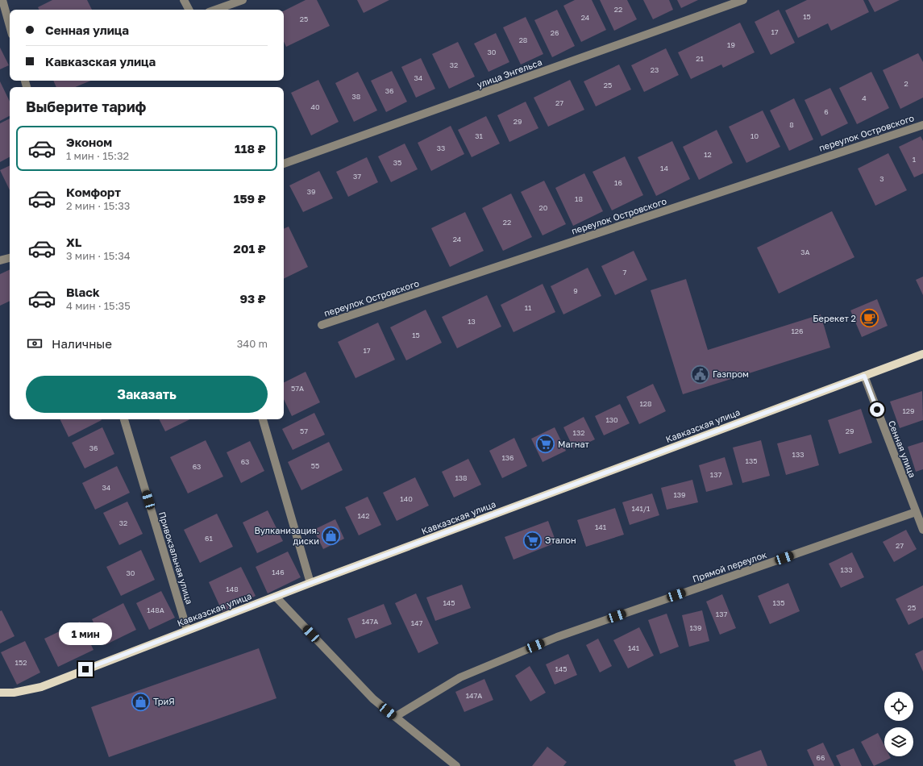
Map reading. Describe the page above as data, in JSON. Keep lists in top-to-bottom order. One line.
{"streets":{"main road":["Кавказская улица"],"street":["улица Энгельса","переулок Островского","Сенная улица","Привокзальная улица","Прямой переулок"]},"crossings":[["Кавказская улица","Сенная улица"],["Кавказская улица","Привокзальная улица"],["Сенная улица","Прямой переулок"]],"places":{"cafe":["Берекет 2"],"public building":["Газпром"],"supermarket":["Магнат","Эталон"],"shop":["Вулканизация. диски","ТриЯ"]},"house_numbers":["22","15","24","25","17","26","28","19","30","21","32","23","34","2","25","36","38","4","27","40","6","29","8","31","10","33","12","1","35","14","37","3","16","39","18","20","22","24","3А","7","9","11","13","126","15","17","57А","128","129","130","57","29","132","36","133","136","135","63","55","63","137","138","34","139","140","141/1","142","32","141","61","27","133","146","30","148","145","135","25","148А","137","147А","147","139","141","152","145","147А","66"],"page":{"banner":["Сенная улица","Кавказская улица"],"heading":"Выберите тариф","list":[{"name":"Эконом","note":"1 мин · 15:32","value":"118 ₽"},{"name":"Комфорт","note":"2 мин · 15:33","value":"159 ₽"},{"name":"XL","note":"3 мин · 15:34","value":"201 ₽"},{"name":"Black","note":"4 мин · 15:35","value":"93 ₽"}],"pay":["Наличные","340 m"],"buttons":"Заказать","bubble":"1 мин"}}
